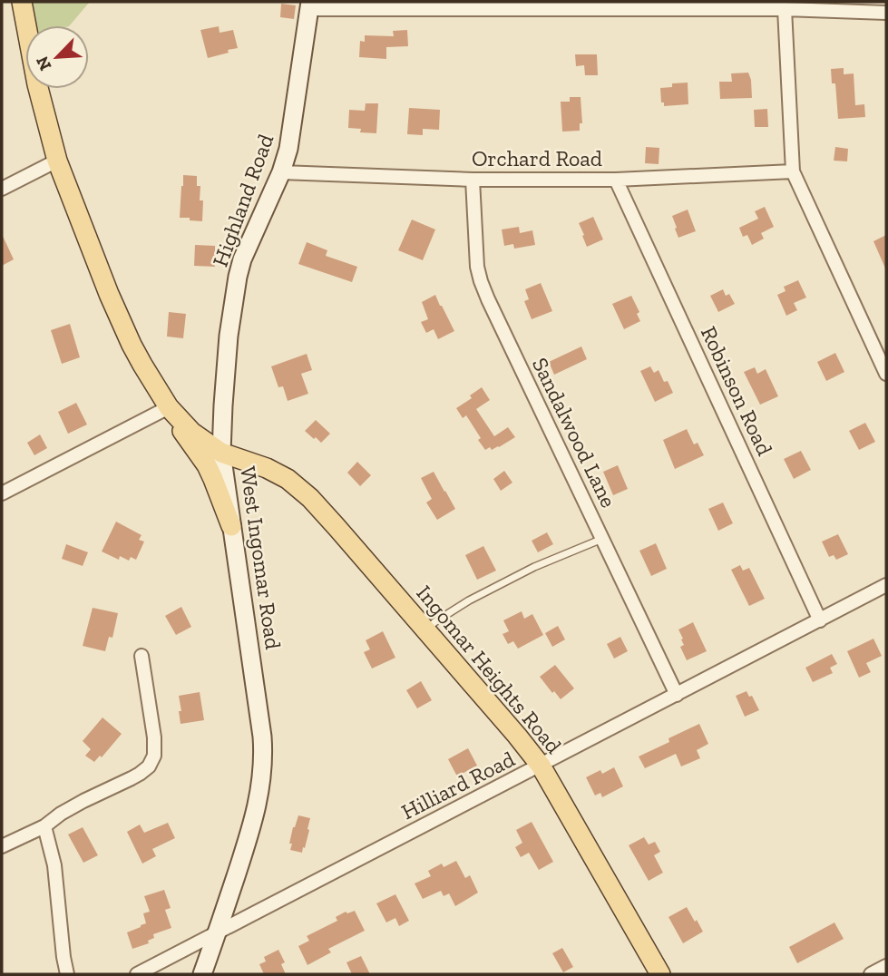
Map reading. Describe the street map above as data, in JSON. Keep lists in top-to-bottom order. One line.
{"streets":{"main road":["West Ingomar Road","Ingomar Heights Road"],"street":["Orchard Road","Highland Road","Robinson Road","Sandalwood Lane","Hilliard Road"]},"crossings":[["Orchard Road","Highland Road"],["Orchard Road","Robinson Road"],["Orchard Road","Sandalwood Lane"],["Highland Road","West Ingomar Road"],["Highland Road","Ingomar Heights Road"],["Robinson Road","Hilliard Road"],["Sandalwood Lane","Hilliard Road"],["West Ingomar Road","Ingomar Heights Road"],["West Ingomar Road","Hilliard Road"],["Ingomar Heights Road","Hilliard Road"]],"north":"bottom left"}
